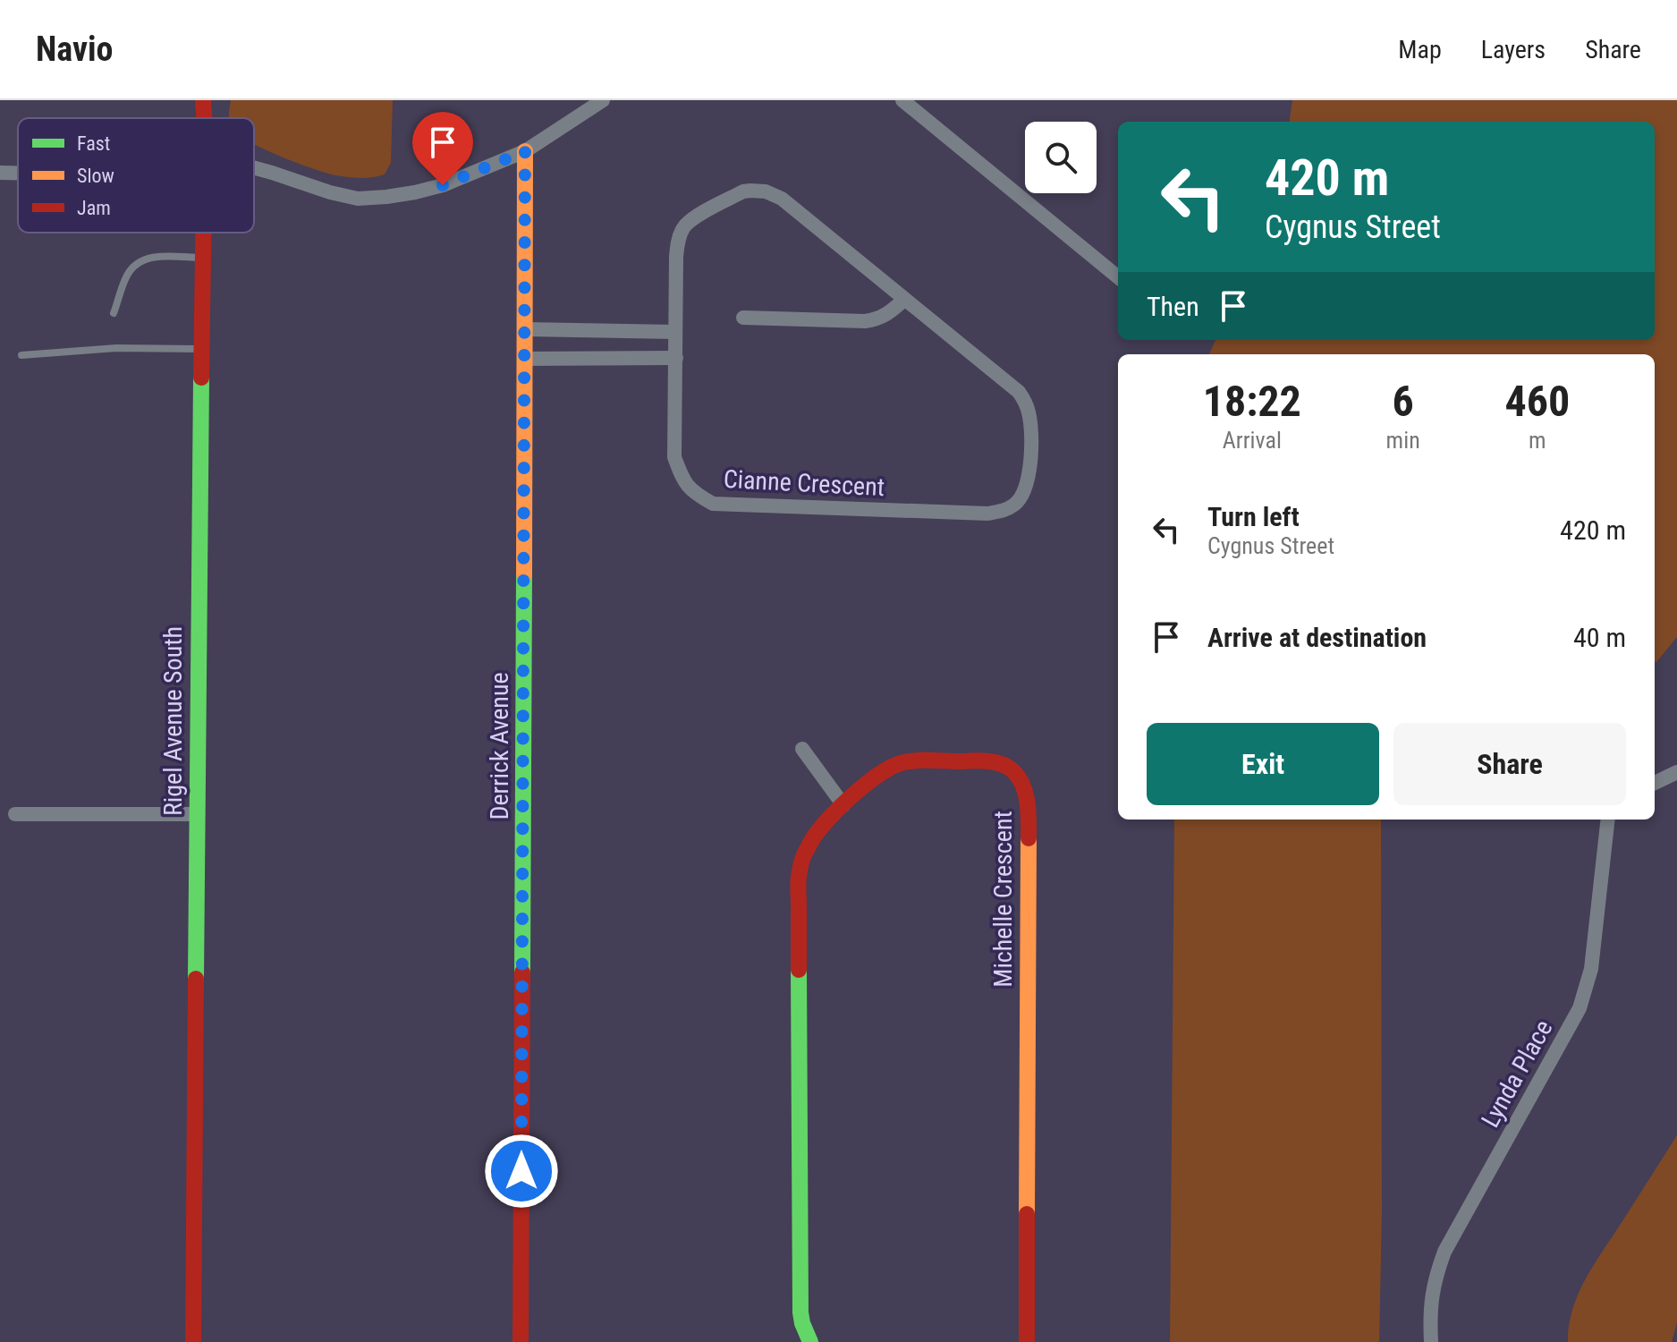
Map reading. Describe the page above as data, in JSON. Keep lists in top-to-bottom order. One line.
{"streets":{"street":["Cianne Crescent","Rigel Avenue South","Derrick Avenue","Michelle Crescent","Lynda Place"]},"legend":["Fast","Slow","Jam"],"page":{"header":"Navio","nav":["Map","Layers","Share"],"turn":["420 m","Cygnus Street"],"then":"Then","eta":["18:22","Arrival","6","min","460","m"],"list":[{"name":"Turn left","note":"Cygnus Street","value":"420 m"},{"name":"Arrive at destination","value":"40 m"}],"buttons":["Exit","Share"]}}
